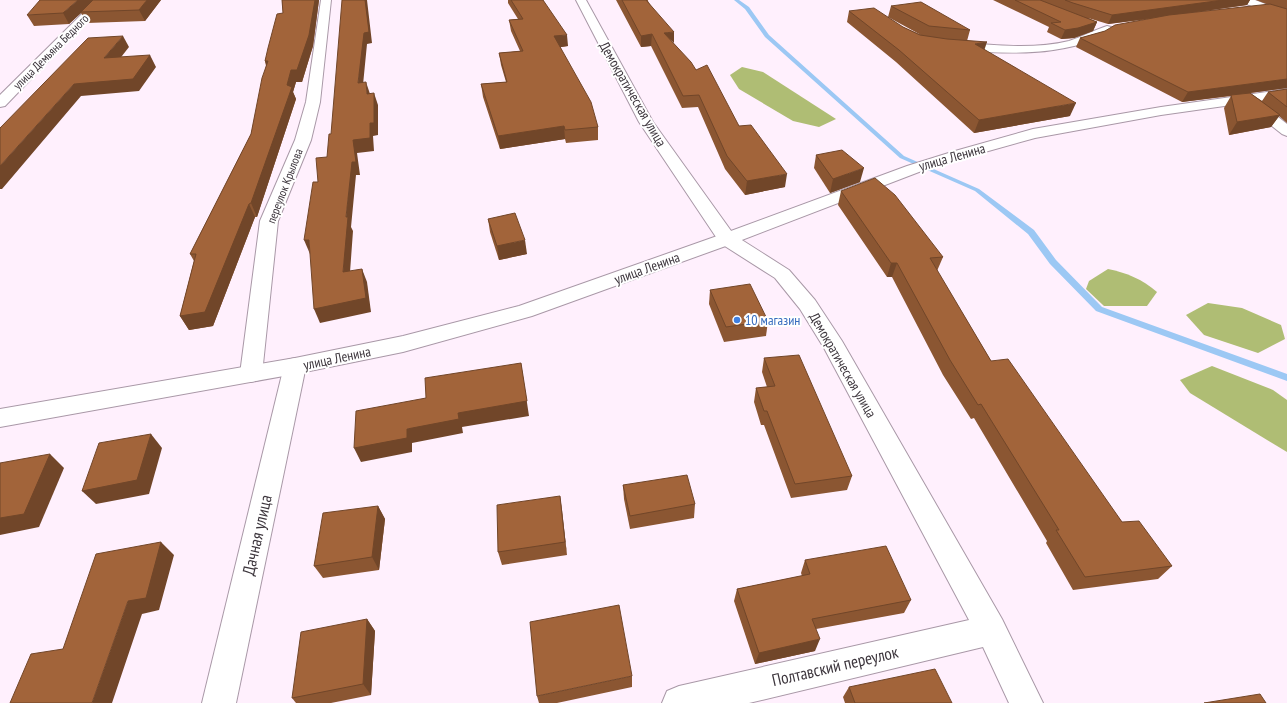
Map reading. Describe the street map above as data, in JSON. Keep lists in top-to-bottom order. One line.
{"streets":{"street":["улица Демьяна Бедного","Демократическая улица","улица Ленина","переулок Крылова","Дачная улица","Полтавский переулок"]},"crossings":[["Демократическая улица","улица Ленина"],["Демократическая улица","Полтавский переулок"],["улица Ленина","переулок Крылова"],["улица Ленина","Дачная улица"]],"places":["10 магазин"]}
